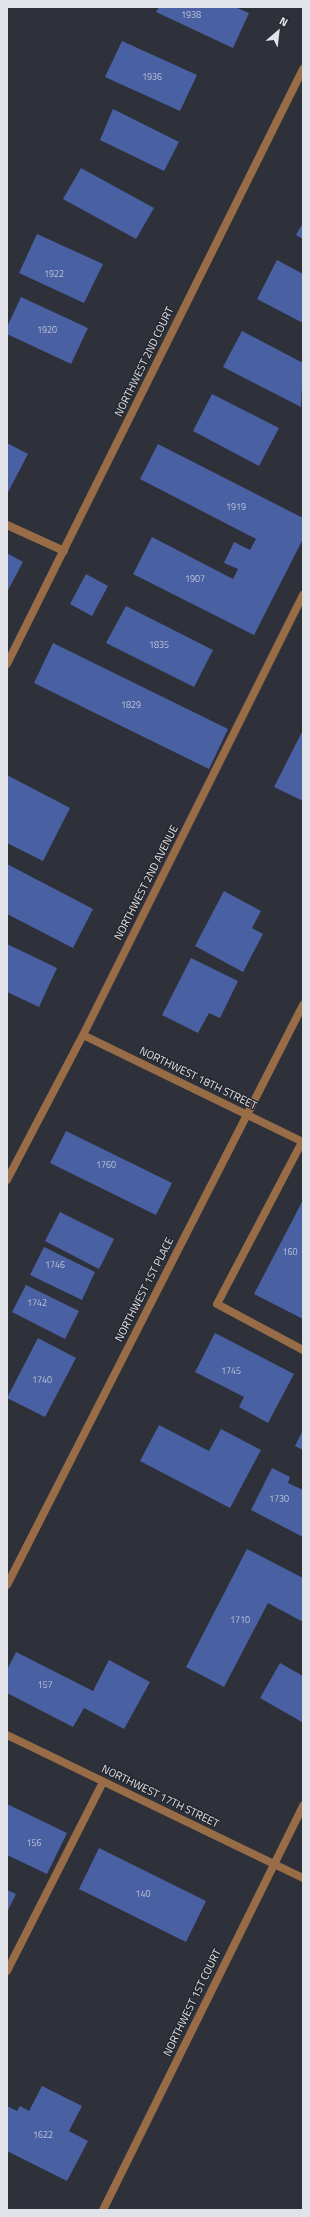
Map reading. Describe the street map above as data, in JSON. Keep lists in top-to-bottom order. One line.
{"streets":{"street":["NORTHWEST 2ND COURT","NORTHWEST 2ND AVENUE","NORTHWEST 18TH STREET","NORTHWEST 1ST PLACE","NORTHWEST 17TH STREET","NORTHWEST 1ST COURT"]},"crossings":[["NORTHWEST 2ND AVENUE","NORTHWEST 18TH STREET"],["NORTHWEST 18TH STREET","NORTHWEST 1ST PLACE"],["NORTHWEST 17TH STREET","NORTHWEST 1ST COURT"]],"house_numbers":["1938","1936","1922","1920","1919","1907","1835","1829","1760","160","1746","1742","1745","1740","1730","1710","157","156","140","1622"],"north":"top right"}
